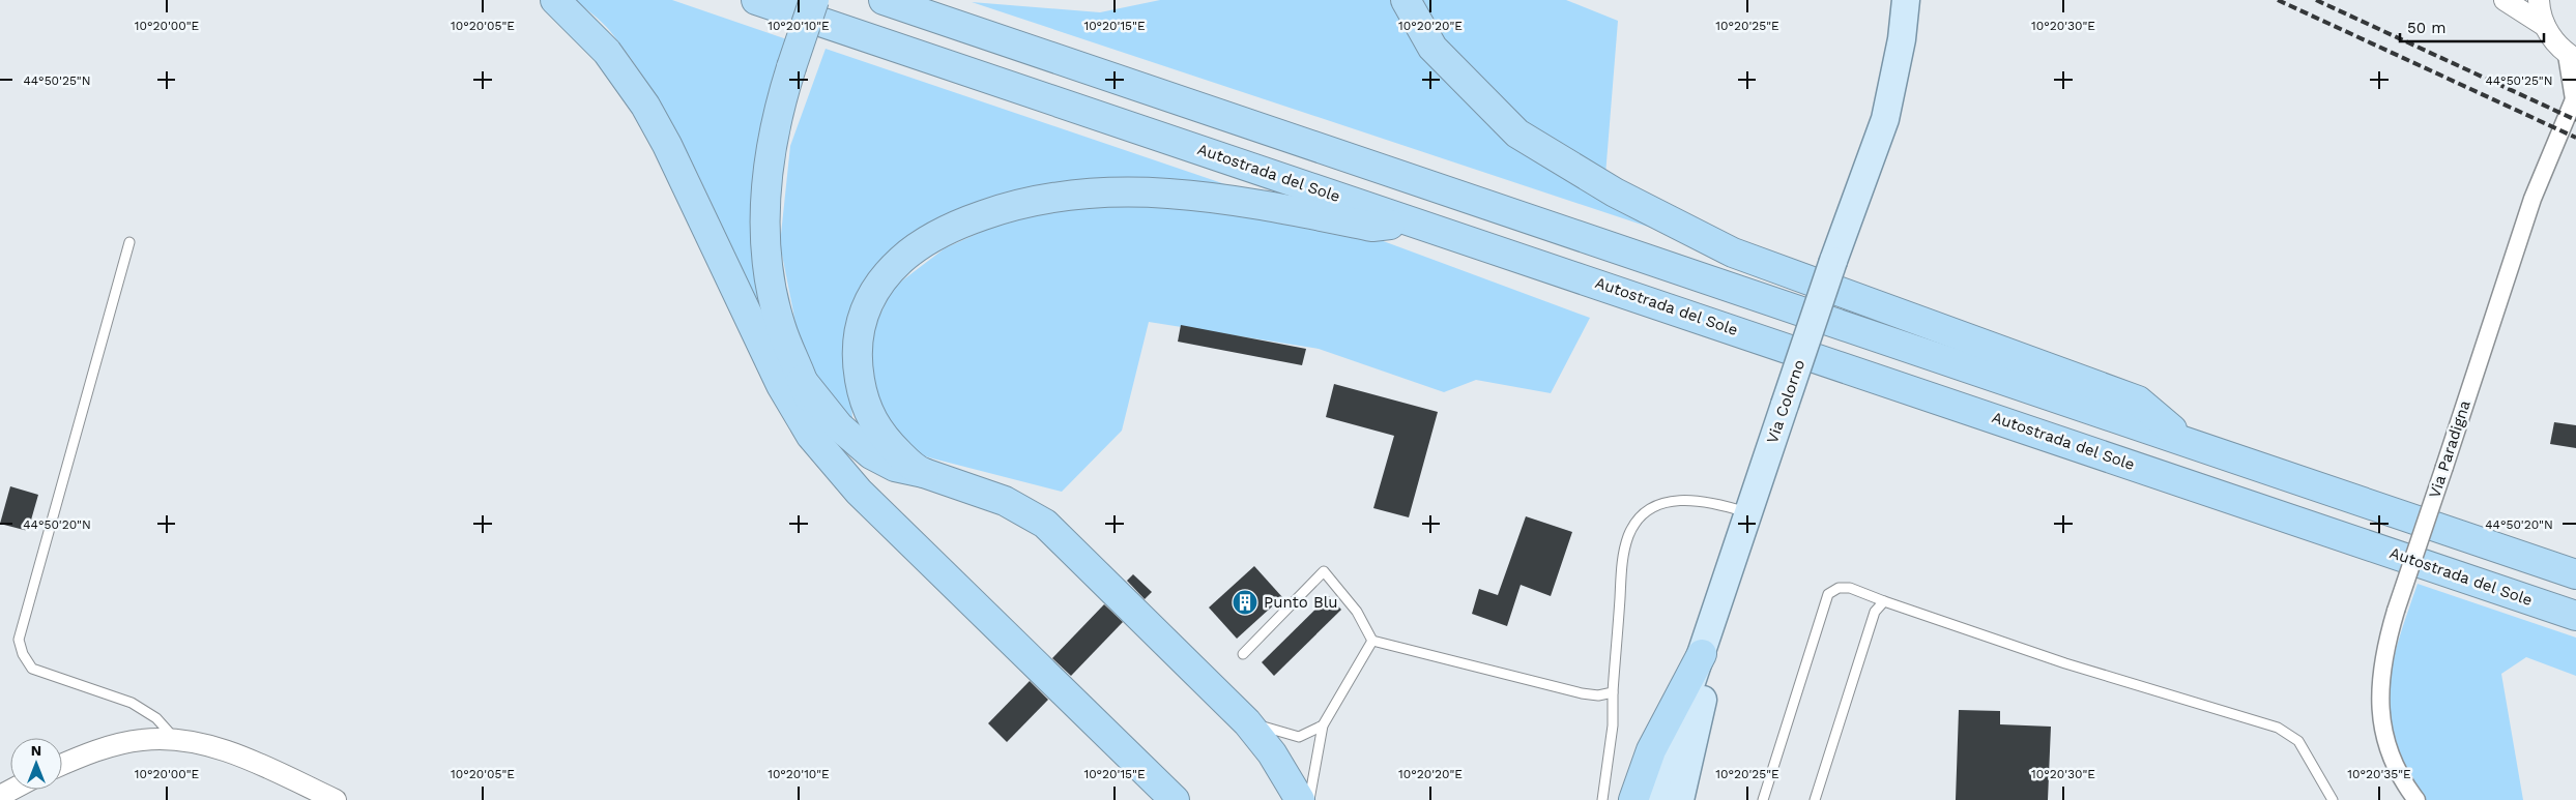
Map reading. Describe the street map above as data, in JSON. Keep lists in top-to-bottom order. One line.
{"streets":{"highway":["Autostrada del Sole"],"main road":["Via Colorno"],"street":["Via Paradigna"]},"places":{"building":["Punto Blu"]},"scale_bar":"50 m","north":"top","coordinates":["10°20'00\"E","10°20'05\"E","10°20'10\"E","10°20'15\"E","10°20'20\"E","10°20'25\"E","10°20'30\"E","44°50'25\"N","44°50'20\"N","10°20'35\"E"]}
